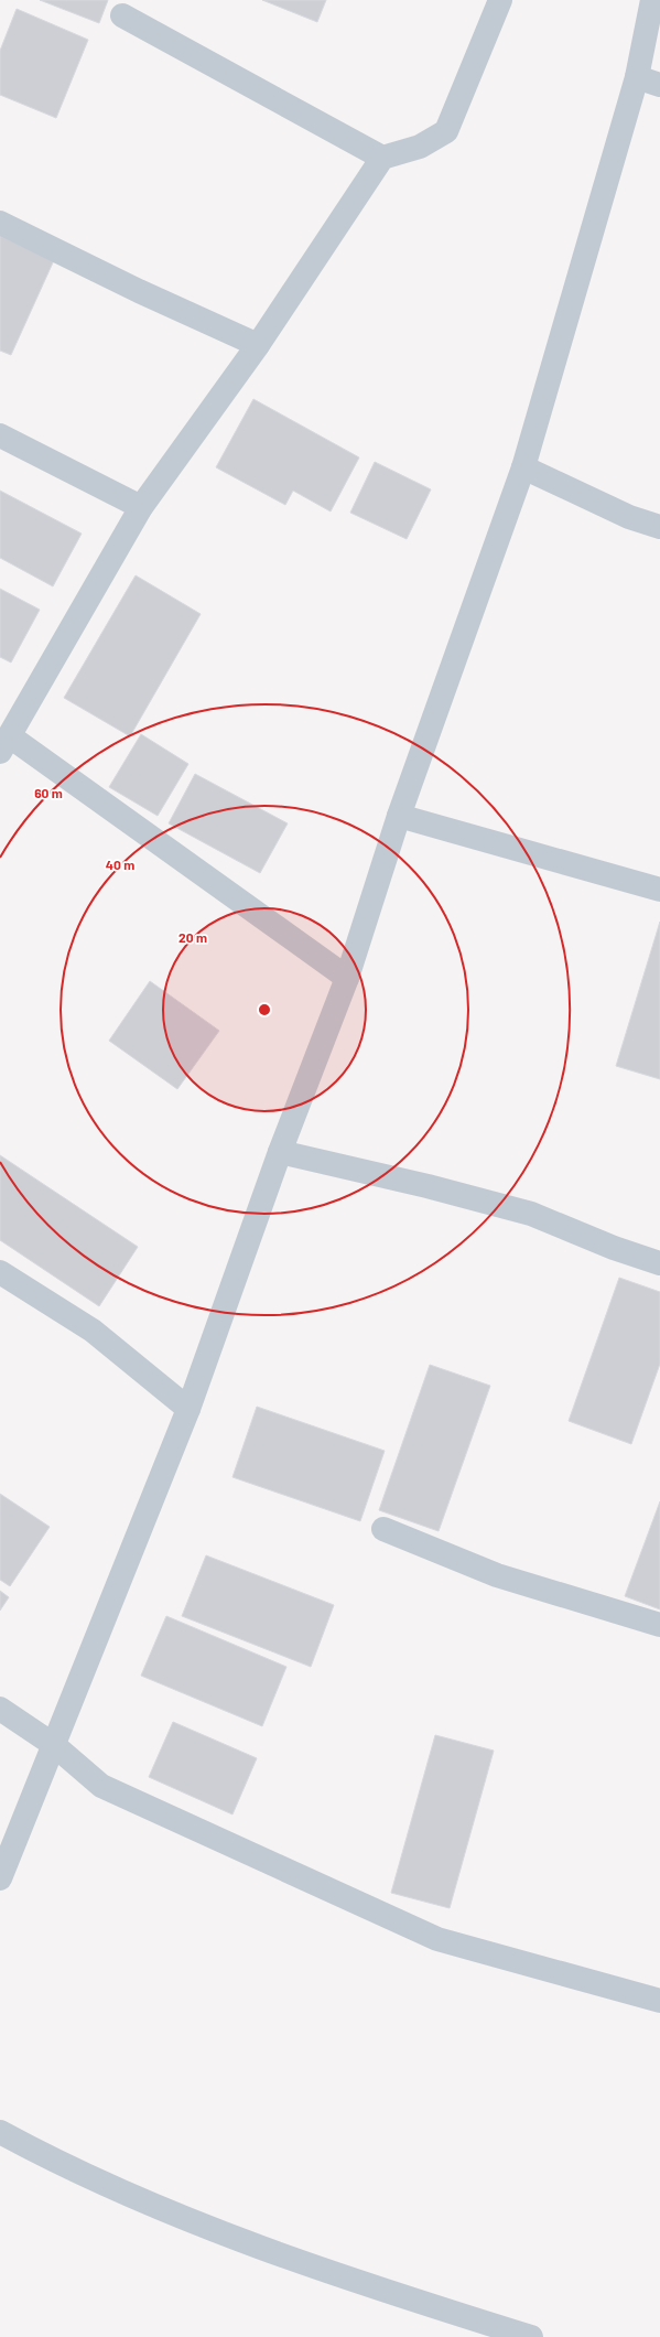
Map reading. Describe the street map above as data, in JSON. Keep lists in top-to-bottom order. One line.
{"rings":["60 m","40 m","20 m"]}
